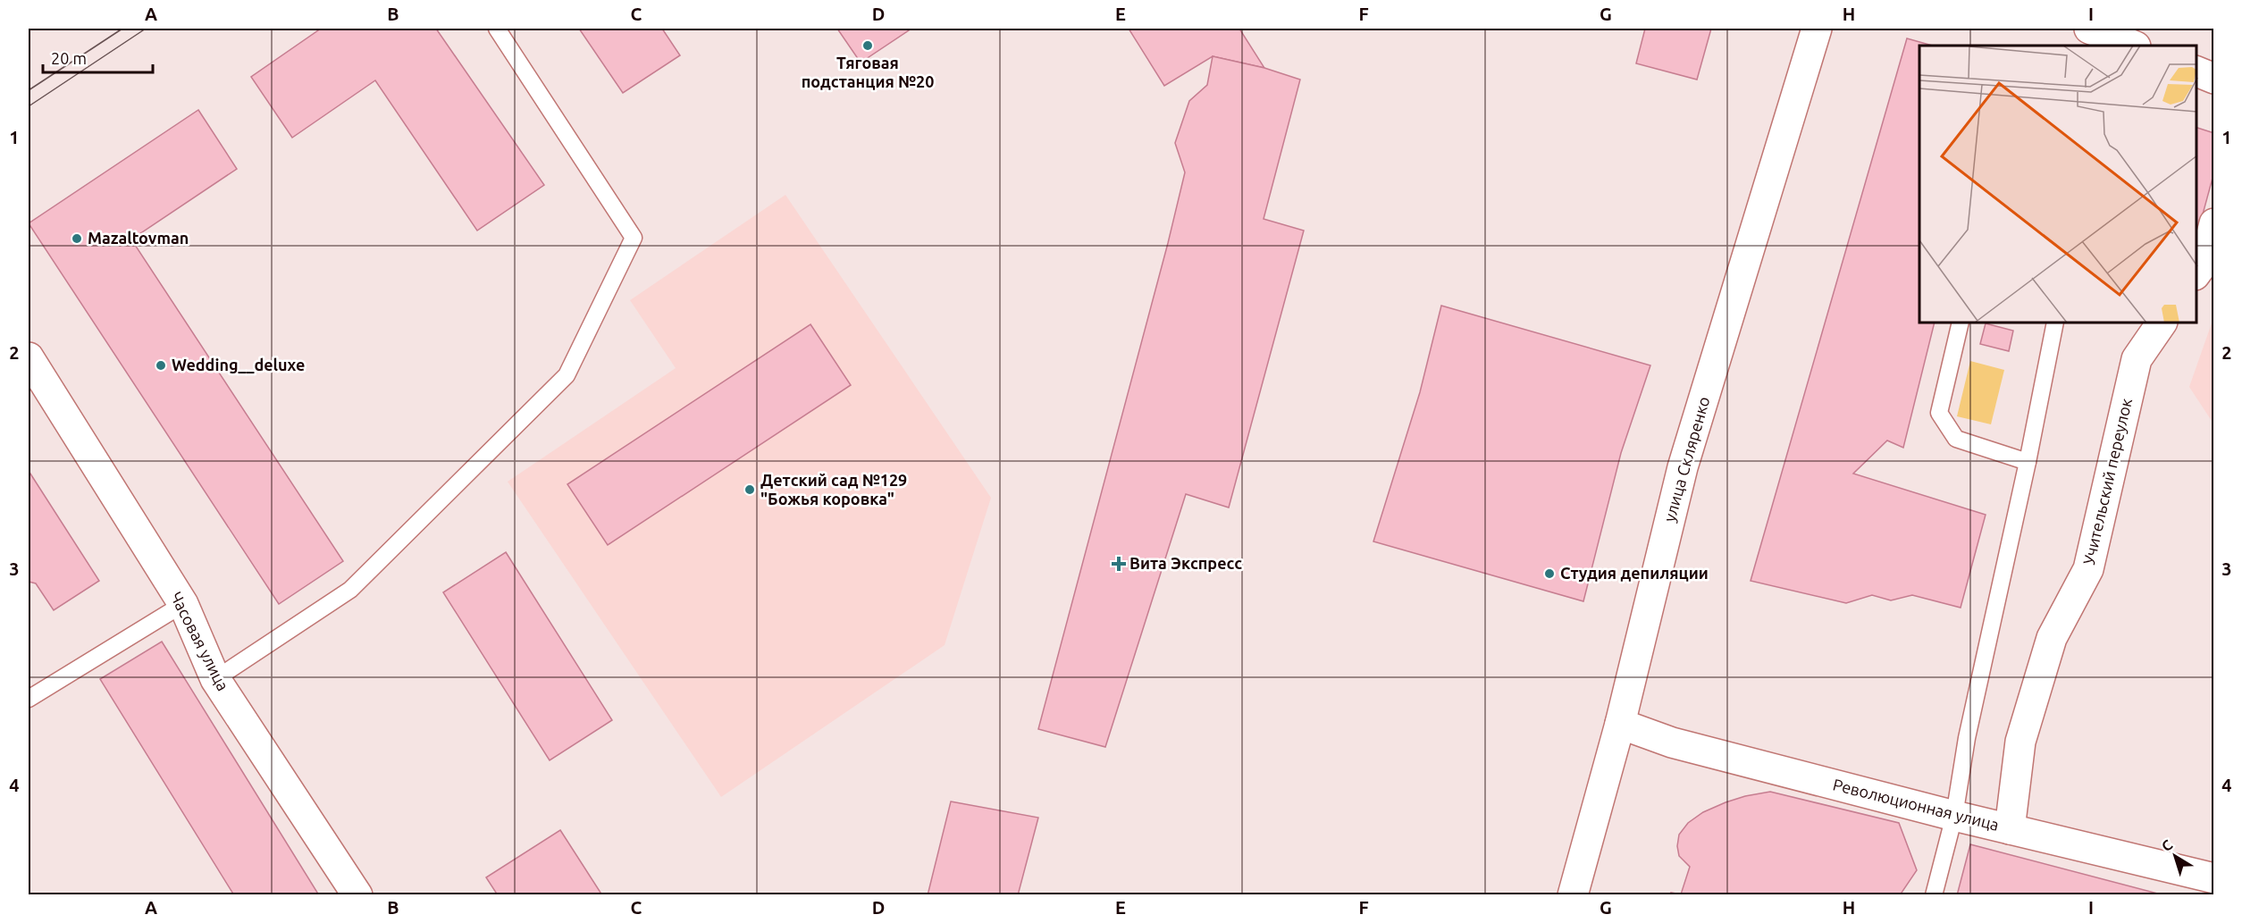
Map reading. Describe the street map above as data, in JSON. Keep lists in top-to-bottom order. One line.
{"streets":{"street":["улица Скляренко","Учительский переулок","Часовая улица","Революционная улица"]},"crossings":[["улица Скляренко","Революционная улица"],["Учительский переулок","Революционная улица"]],"places":{"other":["Тяговая подстанция №20","Mazaltovman","Wedding__deluxe","Детский сад №129 \"Божья коровка\"","Студия депиляции"],"health":["Вита Экспресс"]},"scale_bar":"20 m","north":"top left","grid":{"columns":["A","B","C","D","E","F","G","H","I"],"rows":["1","2","3","4"]}}
